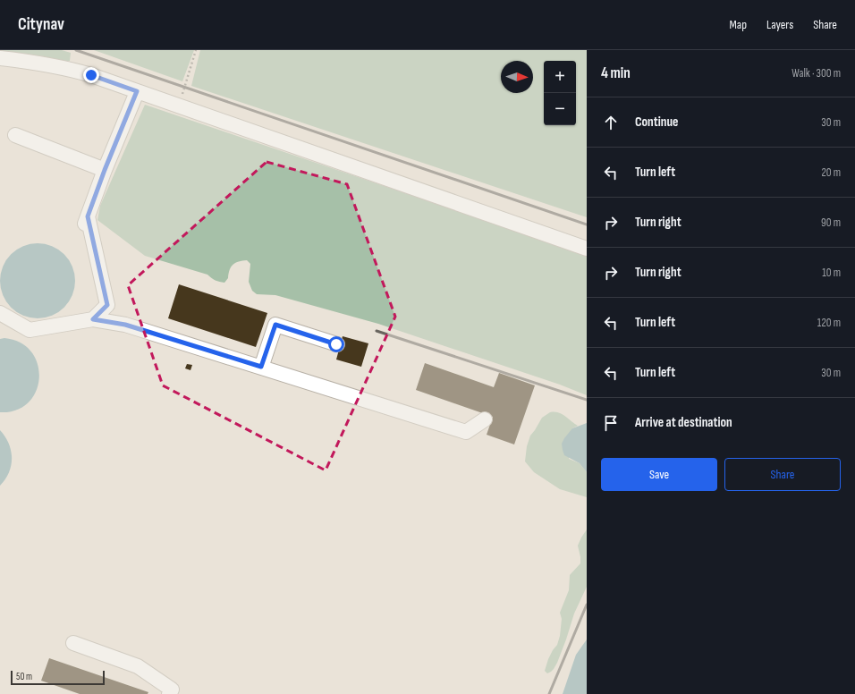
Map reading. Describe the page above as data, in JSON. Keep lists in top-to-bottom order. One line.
{"scale_bar":"50 m","north":"right","page":{"header":"Citynav","nav":["Map","Layers","Share"],"heading":["4 min","Walk · 300 m"],"map_buttons":["+","−"],"list":[["Continue","30 m"],["Turn left","20 m"],["Turn right","90 m"],["Turn right","10 m"],["Turn left","120 m"],["Turn left","30 m"],"Arrive at destination"],"buttons":["Save","Share"],"scale":"50 m"}}
